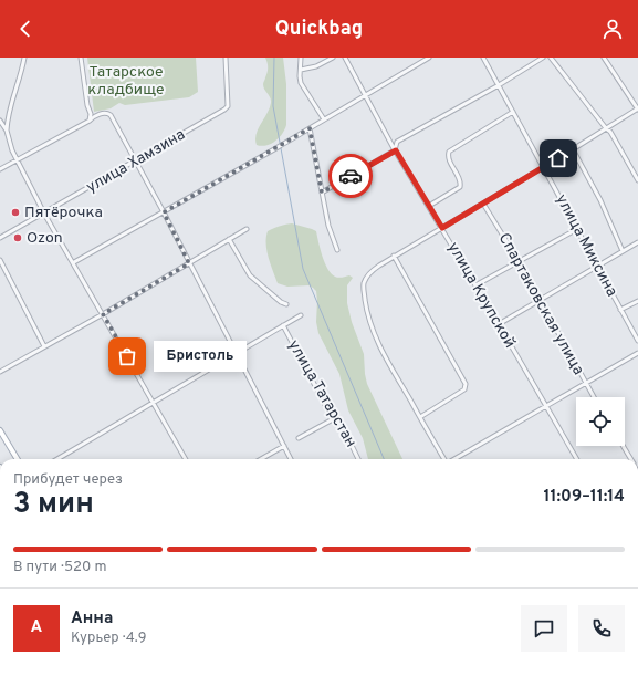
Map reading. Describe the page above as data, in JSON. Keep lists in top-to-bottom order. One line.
{"streets":{"street":["улица Хамзина","улица Миксина","улица Крупской","Спартаковская улица","улица Татарстан"]},"parks":["Татарское кладбище"],"places":["Пятёрочка","Ozon","Бристоль"],"page":{"header":"Quickbag","bubble":"Бристоль","heading":["3 мин","Прибудет через","11:09–11:14"],"panel":["Анна","Курьер · 4.9"],"bar":"В пути · 520 m","round":"А"}}
